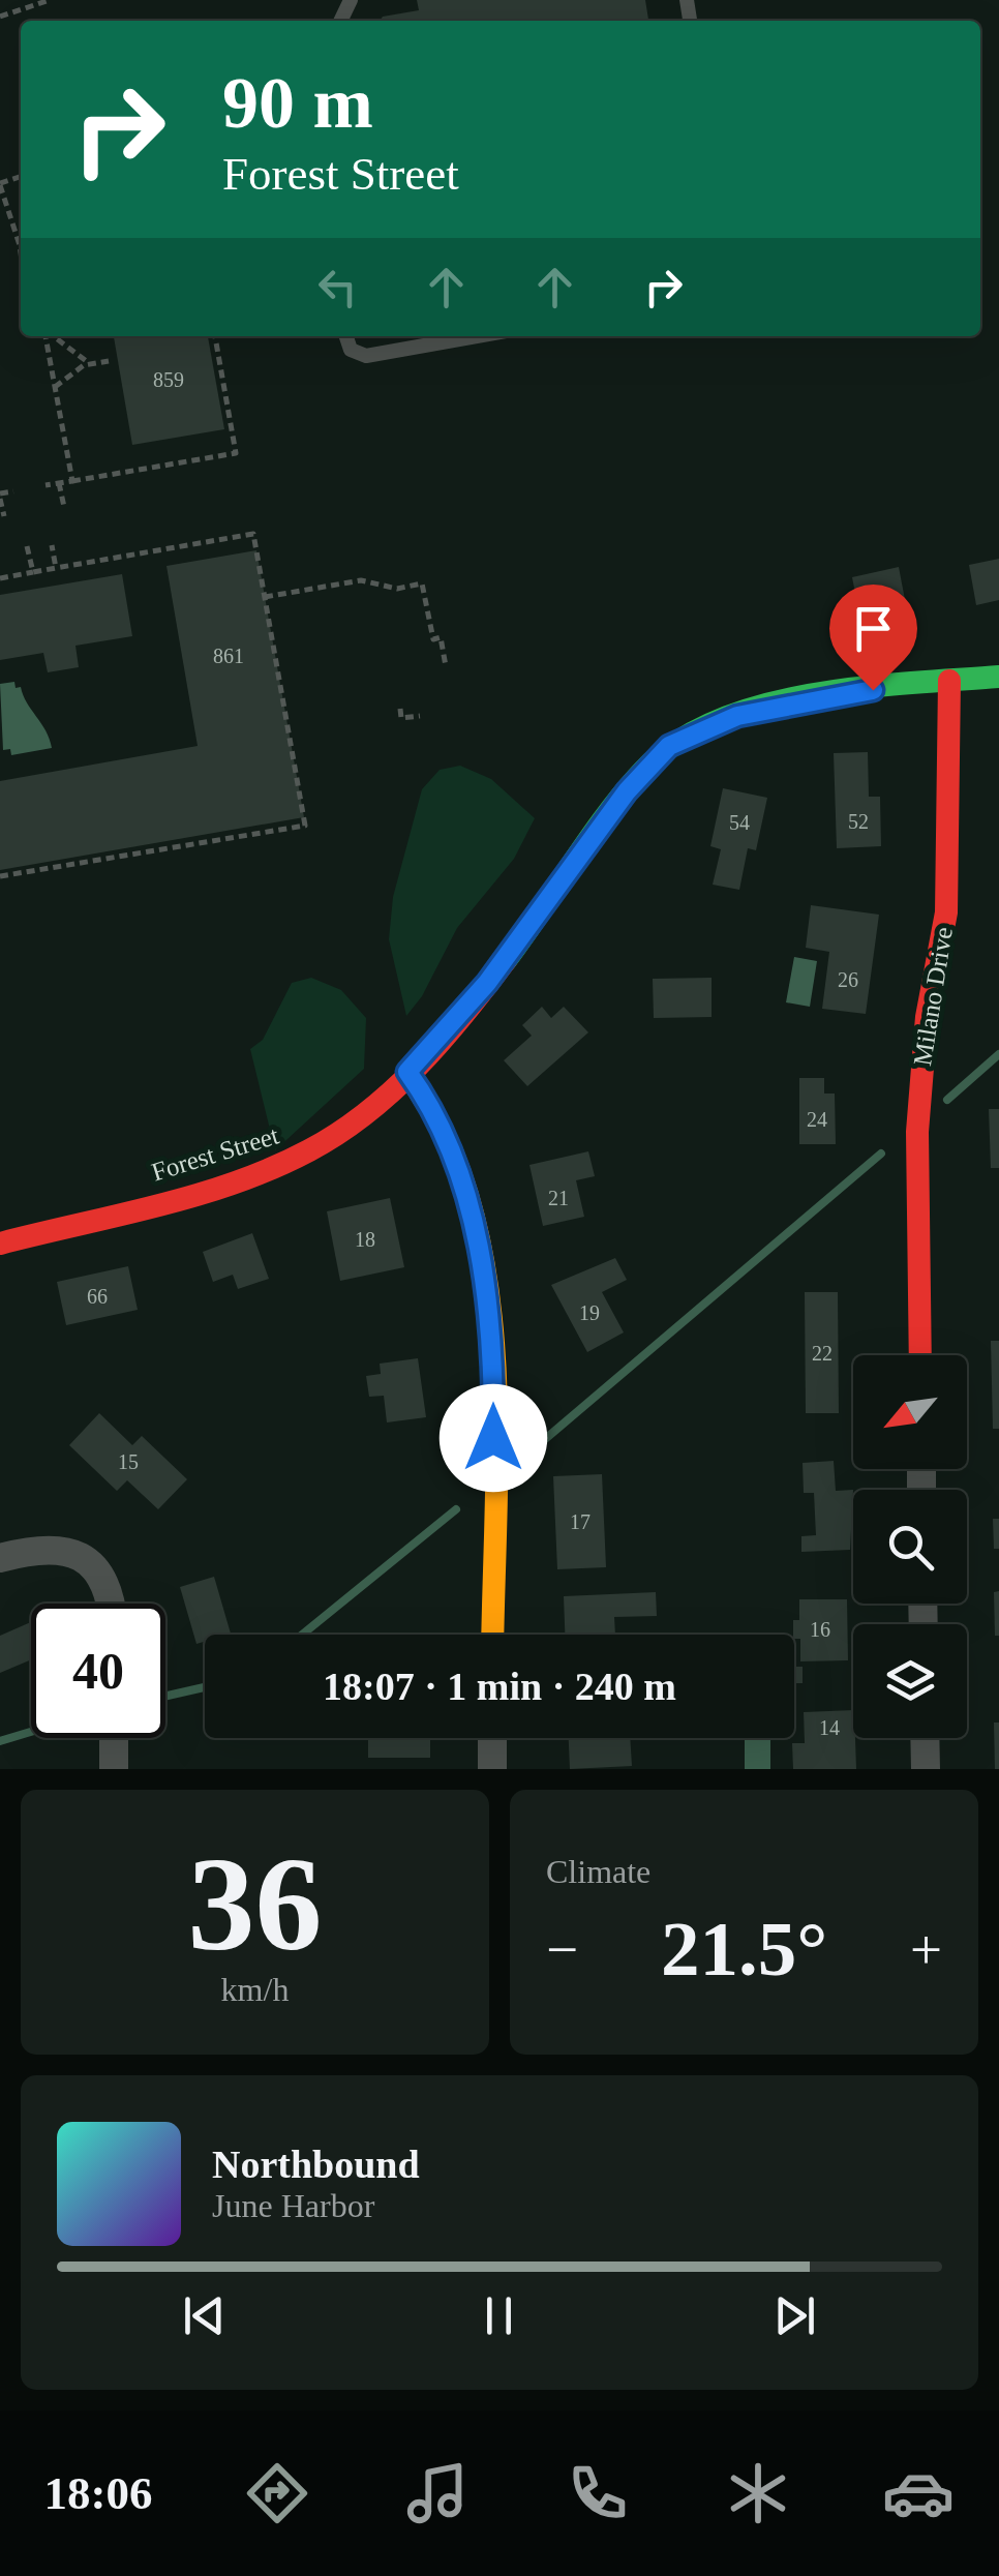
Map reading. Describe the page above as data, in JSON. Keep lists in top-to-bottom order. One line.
{"streets":{"street":["Milano Drive","Forest Street"]},"crossings":[["Milano Drive","Forest Street"]],"house_numbers":["859","861","52","54","26","24","21","18","66","19","22","15","17","16","14"],"north":"bottom left","page":{"turn":["90 m","Forest Street"],"limit":"40","trip":"18:07 · 1 min · 240 m","tile":[["36","km/h"],"Climate"],"heat":["−","21.5°","+"],"song":["Northbound","June Harbor"],"tabs":"18:06"}}
